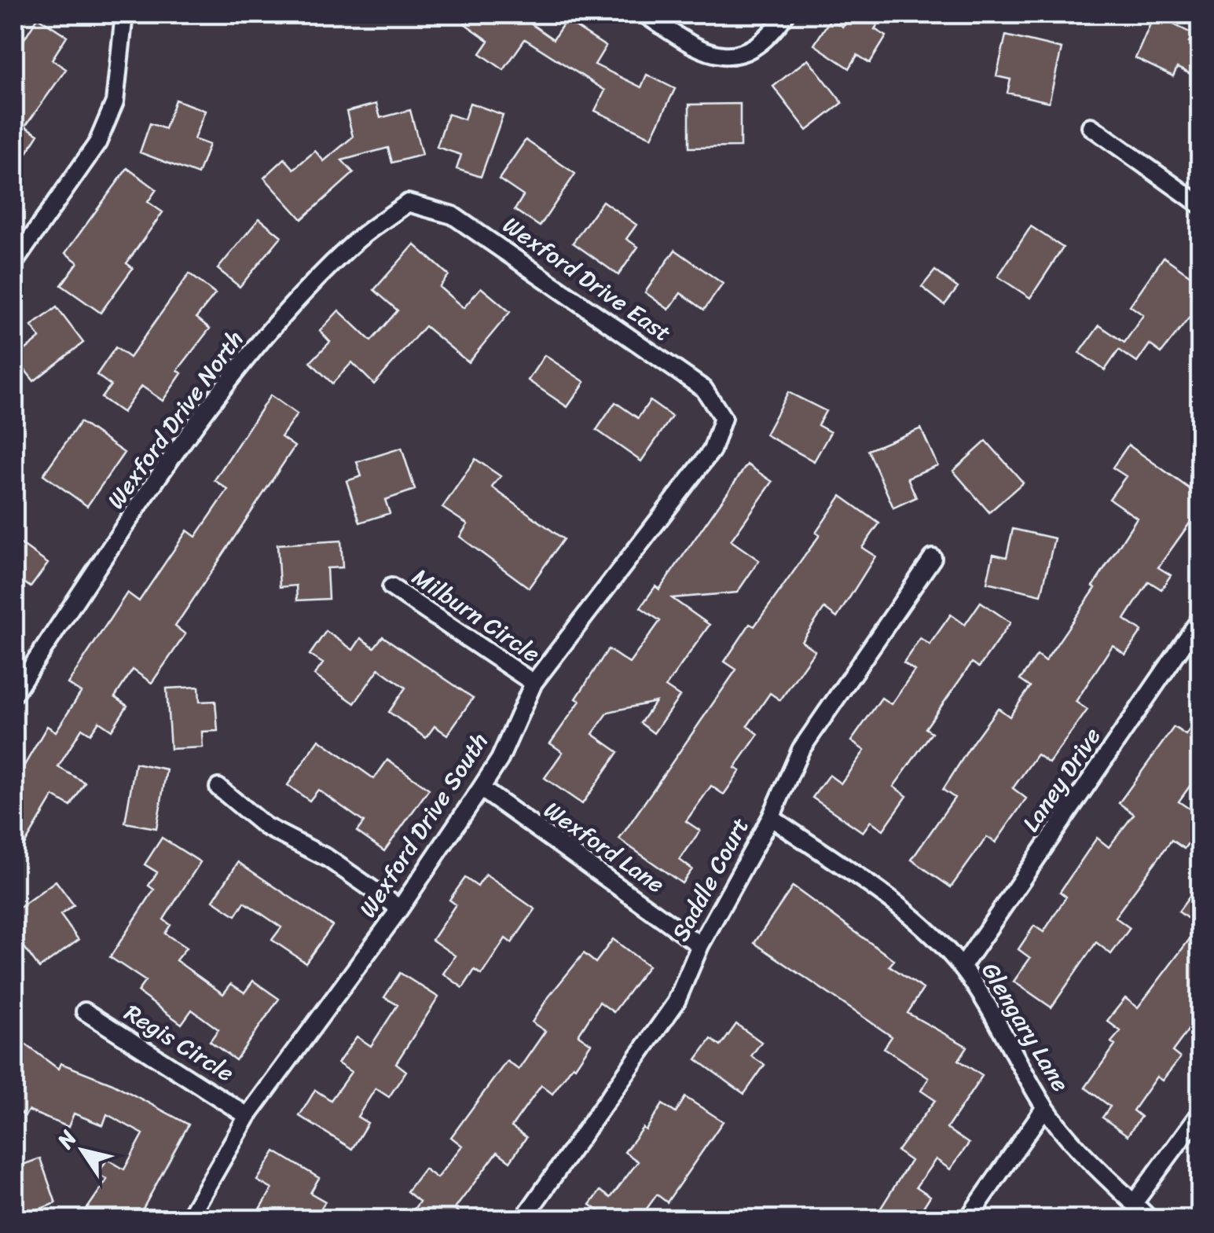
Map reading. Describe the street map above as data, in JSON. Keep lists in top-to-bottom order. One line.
{"streets":{"street":["Wexford Drive East","Wexford Drive North","Milburn Circle","Laney Drive","Wexford Drive South","Wexford Lane","Saddle Court","Glengary Lane","Regis Circle"]},"crossings":[["Wexford Drive East","Wexford Drive North"],["Wexford Drive East","Wexford Drive South"],["Milburn Circle","Wexford Drive South"],["Laney Drive","Glengary Lane"],["Wexford Drive South","Wexford Lane"],["Wexford Drive South","Regis Circle"],["Wexford Lane","Saddle Court"],["Saddle Court","Glengary Lane"]],"north":"top left"}
